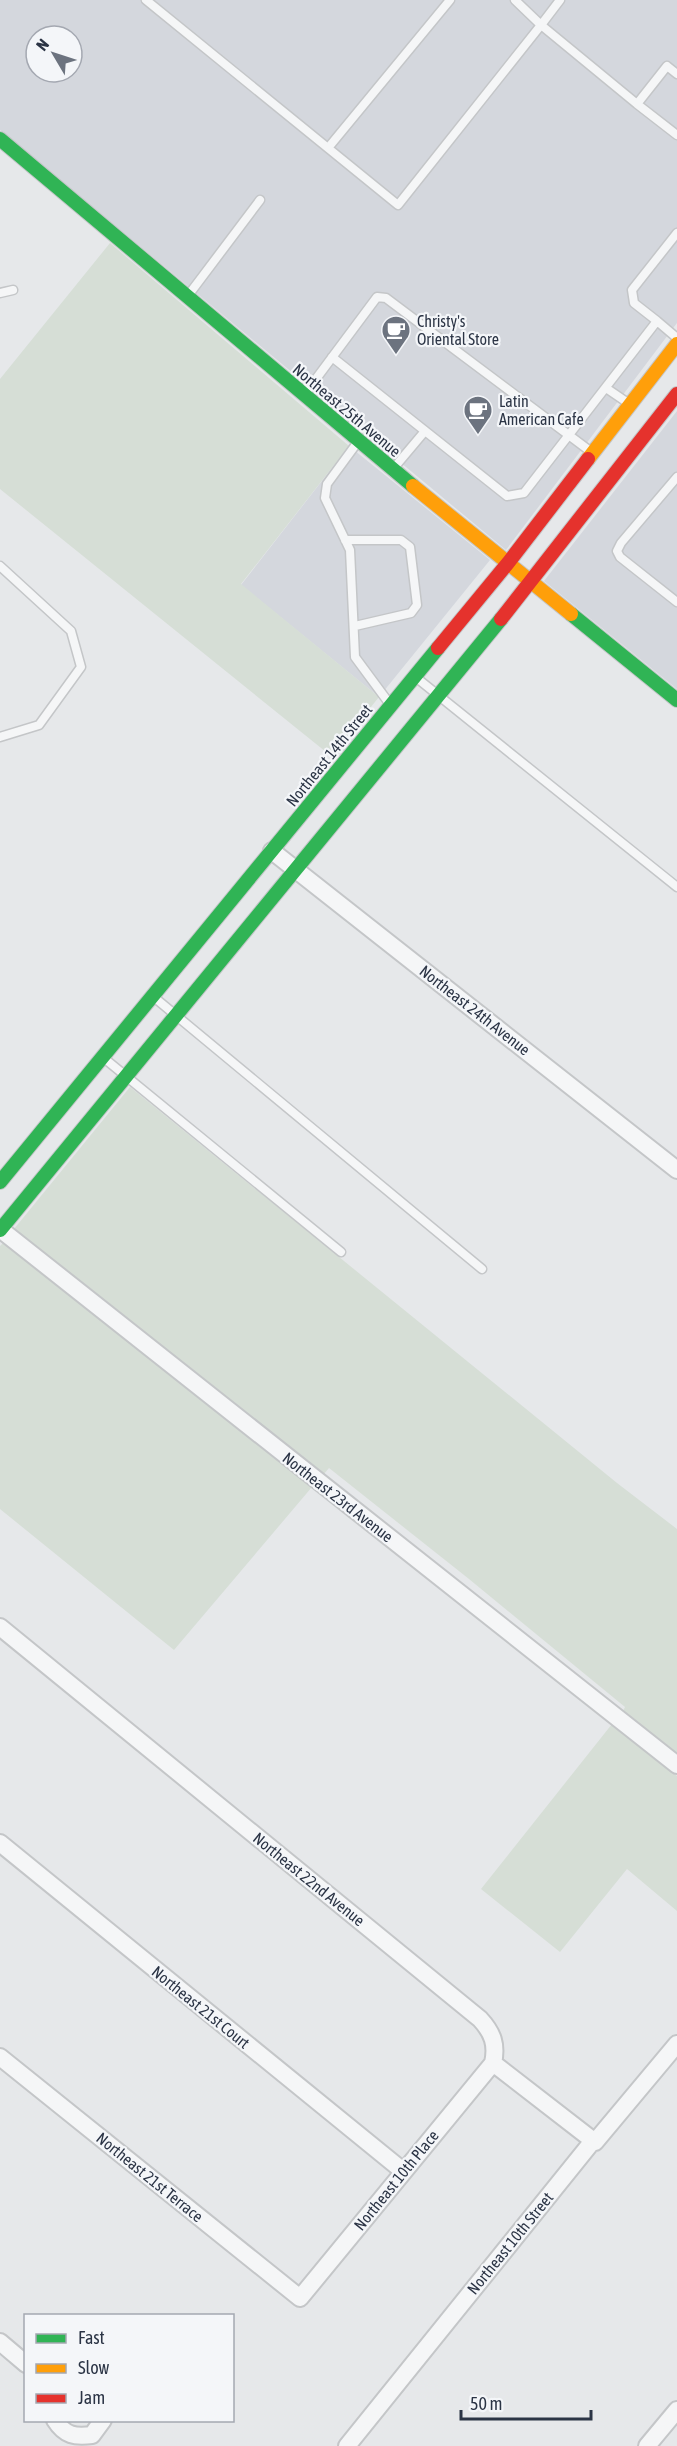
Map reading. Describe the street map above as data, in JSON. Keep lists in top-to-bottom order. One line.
{"streets":{"main road":["Northeast 25th Avenue","Northeast 14th Street"],"street":["Northeast 24th Avenue","Northeast 23rd Avenue","Northeast 22nd Avenue","Northeast 21st Court","Northeast 21st Terrace","Northeast 10th Place","Northeast 10th Street"]},"crossings":[["Northeast 25th Avenue","Northeast 14th Street"],["Northeast 14th Street","Northeast 24th Avenue"],["Northeast 22nd Avenue","Northeast 10th Place"],["Northeast 21st Court","Northeast 10th Place"],["Northeast 21st Terrace","Northeast 10th Place"]],"places":{"cafe":["Christy's Oriental Store","Latin American Cafe"]},"legend":["Fast","Slow","Jam"],"scale_bar":"50 m","north":"top left"}
